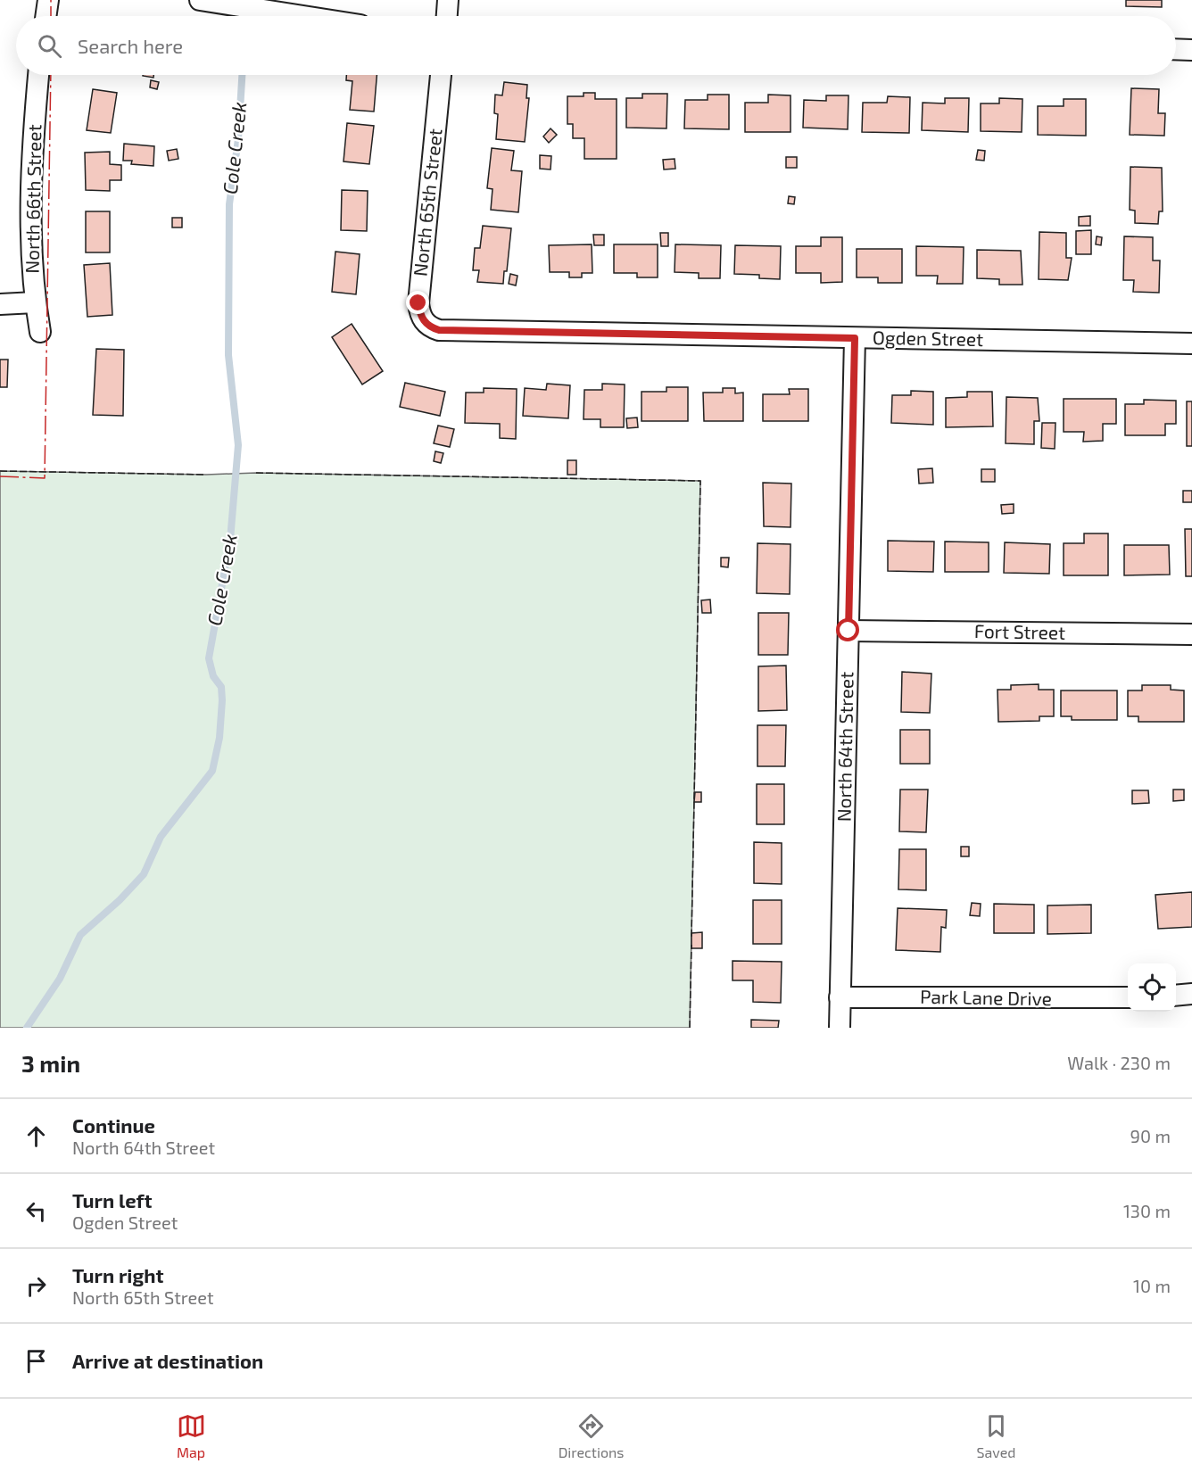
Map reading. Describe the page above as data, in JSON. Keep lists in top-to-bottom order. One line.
{"streets":{"street":["North 66th Street","North 65th Street","Ogden Street","Fort Street","North 64th Street","Park Lane Drive"]},"crossings":[["North 65th Street","Ogden Street"],["Ogden Street","North 64th Street"],["Fort Street","North 64th Street"],["North 64th Street","Park Lane Drive"]],"water":["Cole Creek"],"page":{"search":"Search here","heading":["3 min","Walk · 230 m"],"list":[["Continue","North 64th Street","90 m"],["Turn left","Ogden Street","130 m"],["Turn right","North 65th Street","10 m"],"Arrive at destination"],"nav":["Map","Directions","Saved"]}}
